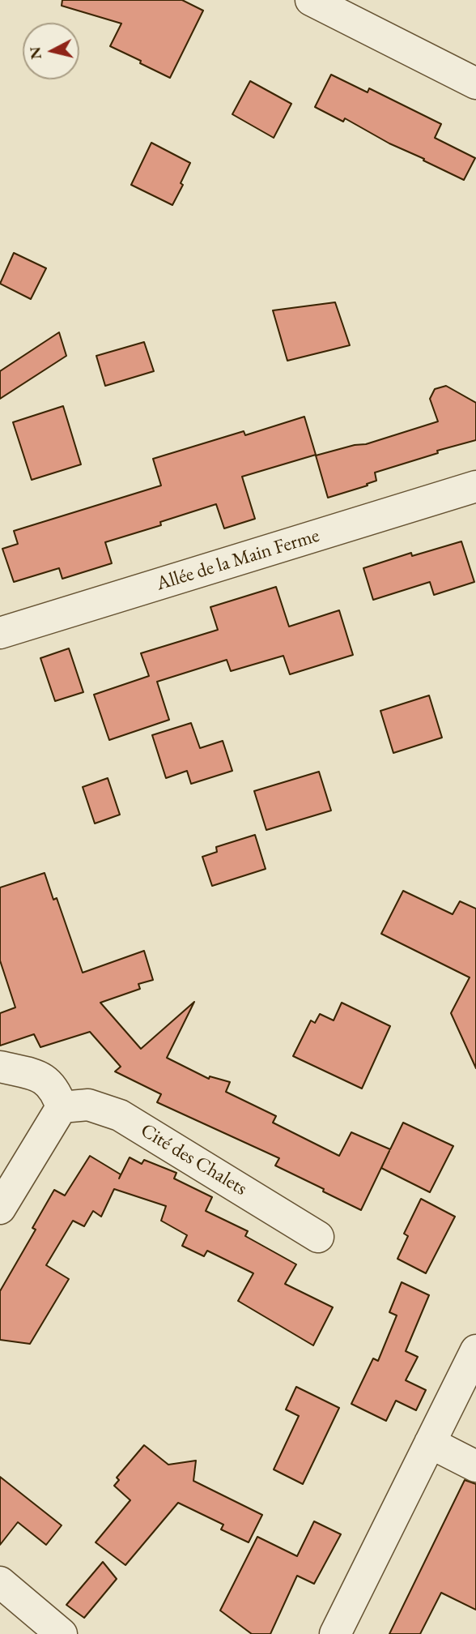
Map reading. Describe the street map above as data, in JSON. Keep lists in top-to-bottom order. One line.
{"streets":{"street":["Allée de la Main Ferme","Cité des Chalets"]},"north":"left"}
